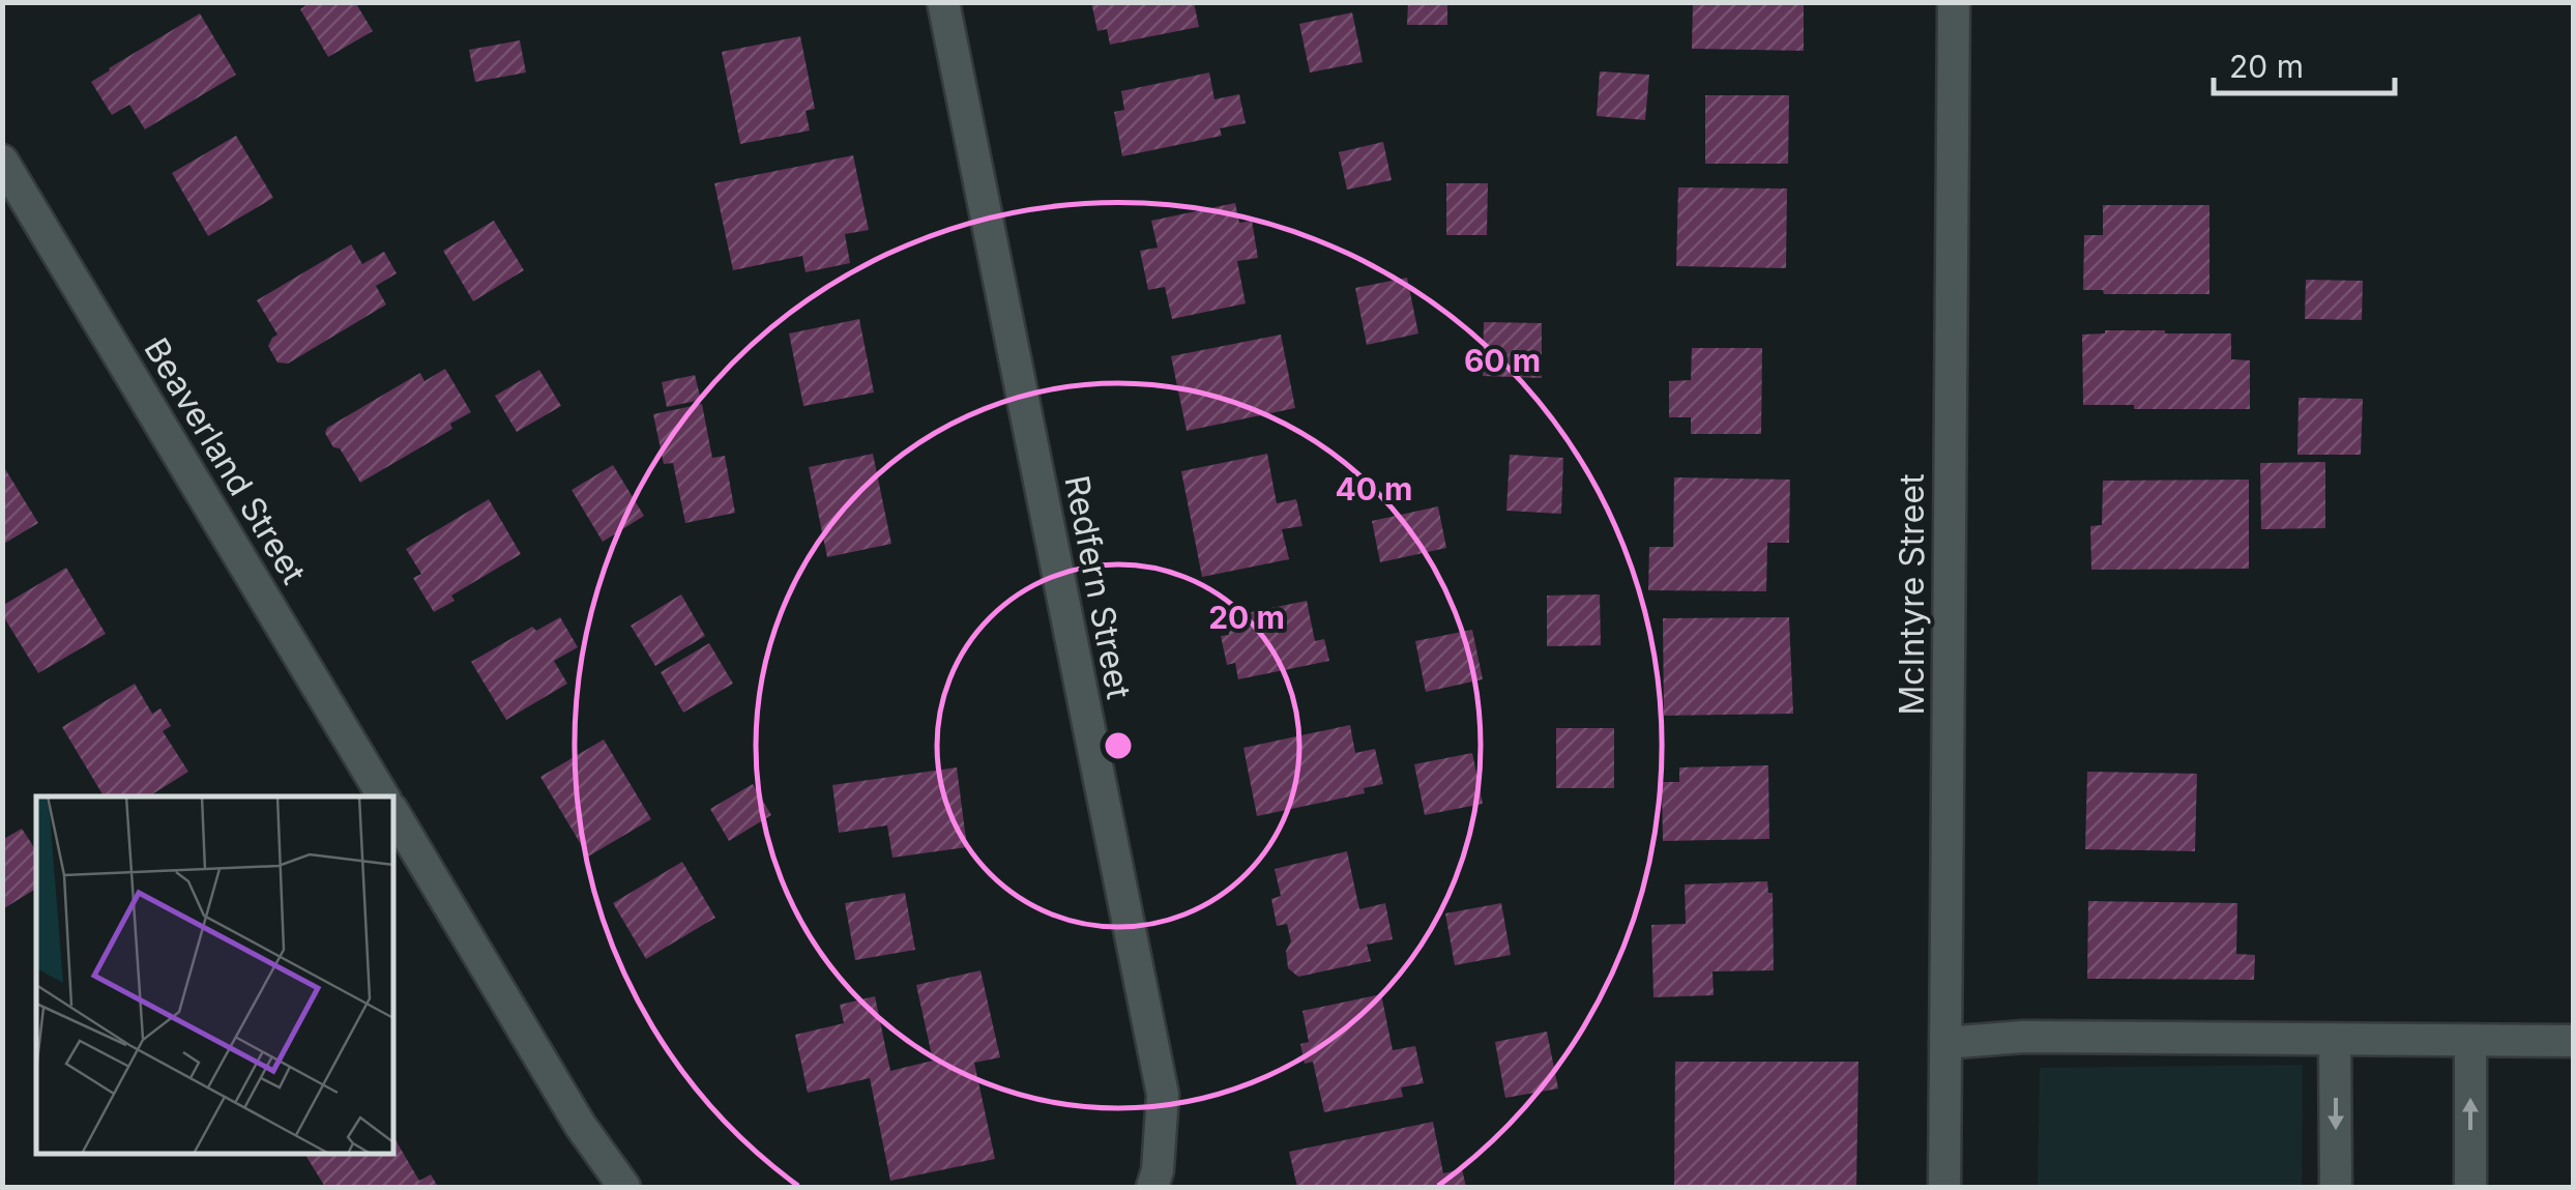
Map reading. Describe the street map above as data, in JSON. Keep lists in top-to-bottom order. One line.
{"streets":{"street":["Beaverland Street","Redfern Street","McIntyre Street"]},"scale_bar":"20 m","rings":["60 m","40 m","20 m"]}
